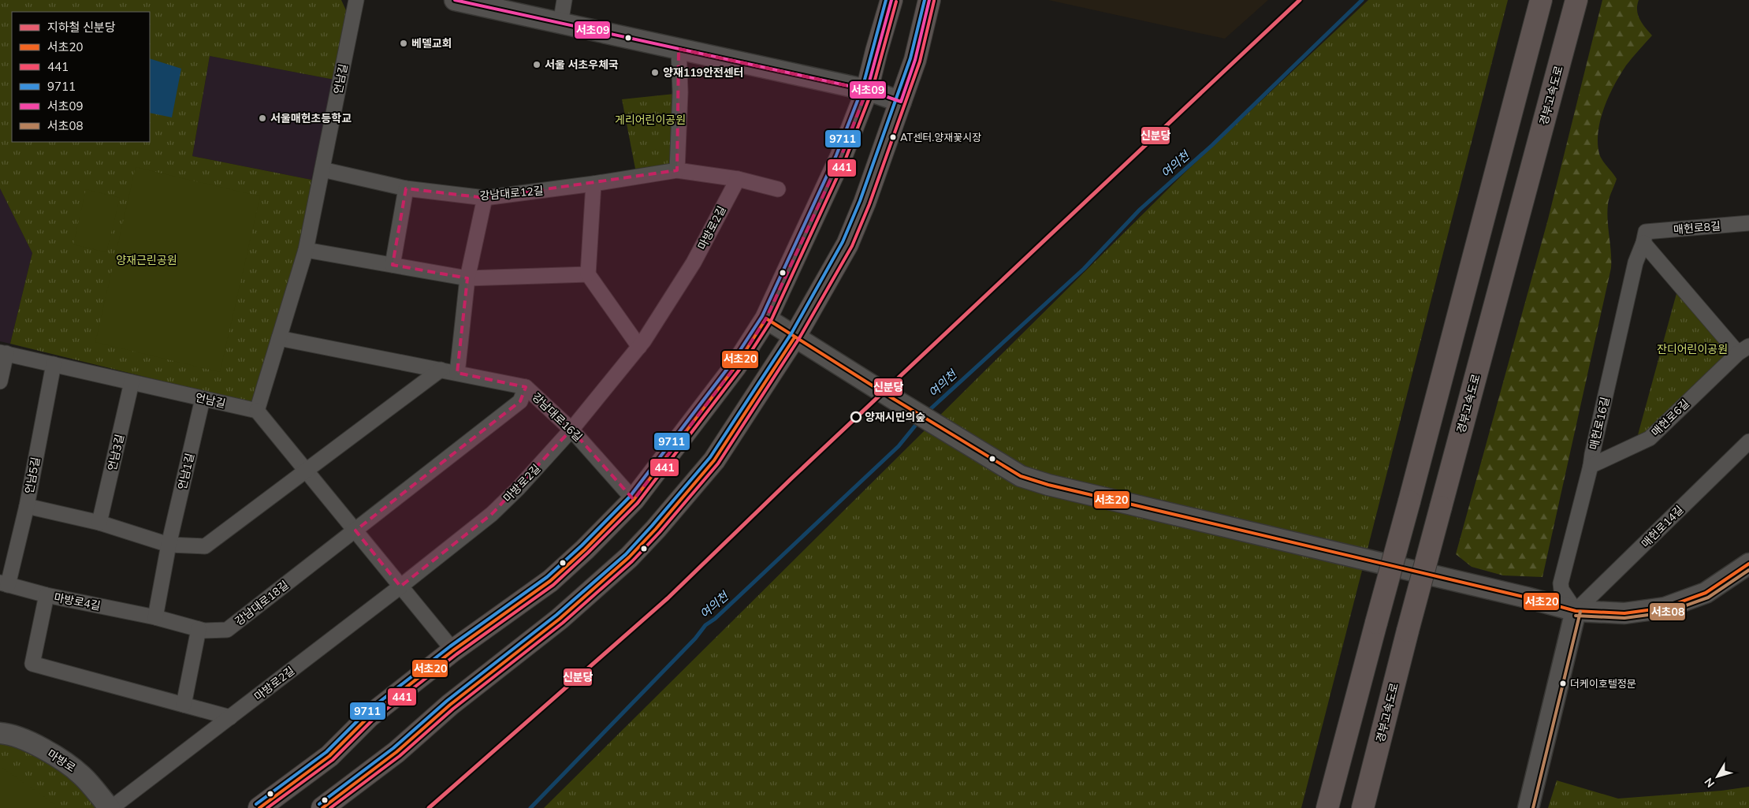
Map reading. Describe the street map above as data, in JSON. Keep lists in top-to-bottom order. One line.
{"streets":{"highway":["경부고속도로"],"main road":["마방로"],"street":["언남길","강남대로12길","마방로2길","매헌로8길","강남대로16길","매헌로6길","매헌로16길","언남3길","언남1길","언남5길","매헌로14길","마방로4길","강남대로18길"]},"crossings":[["언남길","강남대로12길"],["언남길","강남대로16길"],["언남길","언남3길"],["언남길","언남1길"],["언남길","언남5길"],["강남대로12길","마방로2길"],["마방로2길","강남대로16길"],["마방로2길","마방로"],["매헌로8길","매헌로6길"],["매헌로8길","매헌로16길"],["강남대로16길","강남대로18길"],["매헌로6길","매헌로16길"],["매헌로16길","매헌로14길"],["언남1길","마방로4길"],["언남1길","강남대로18길"],["언남5길","마방로4길"],["마방로4길","강남대로18길"]],"water":["여의천"],"parks":["게리어린이공원","양재근린공원","잔디어린이공원"],"places":["베델교회","서울 서초우체국","양재119안전센터","서울매헌초등학교","AT센터.양재꽃시장","양재시민의숲","더케이호텔정문"],"lines":["metro line 신분당","transit line 9711","transit line 서초09","transit line 441","transit line 서초20","transit line 서초08"],"legend":["지하철 신분당","서초20","441","9711","서초09","서초08"],"north":"bottom left"}
